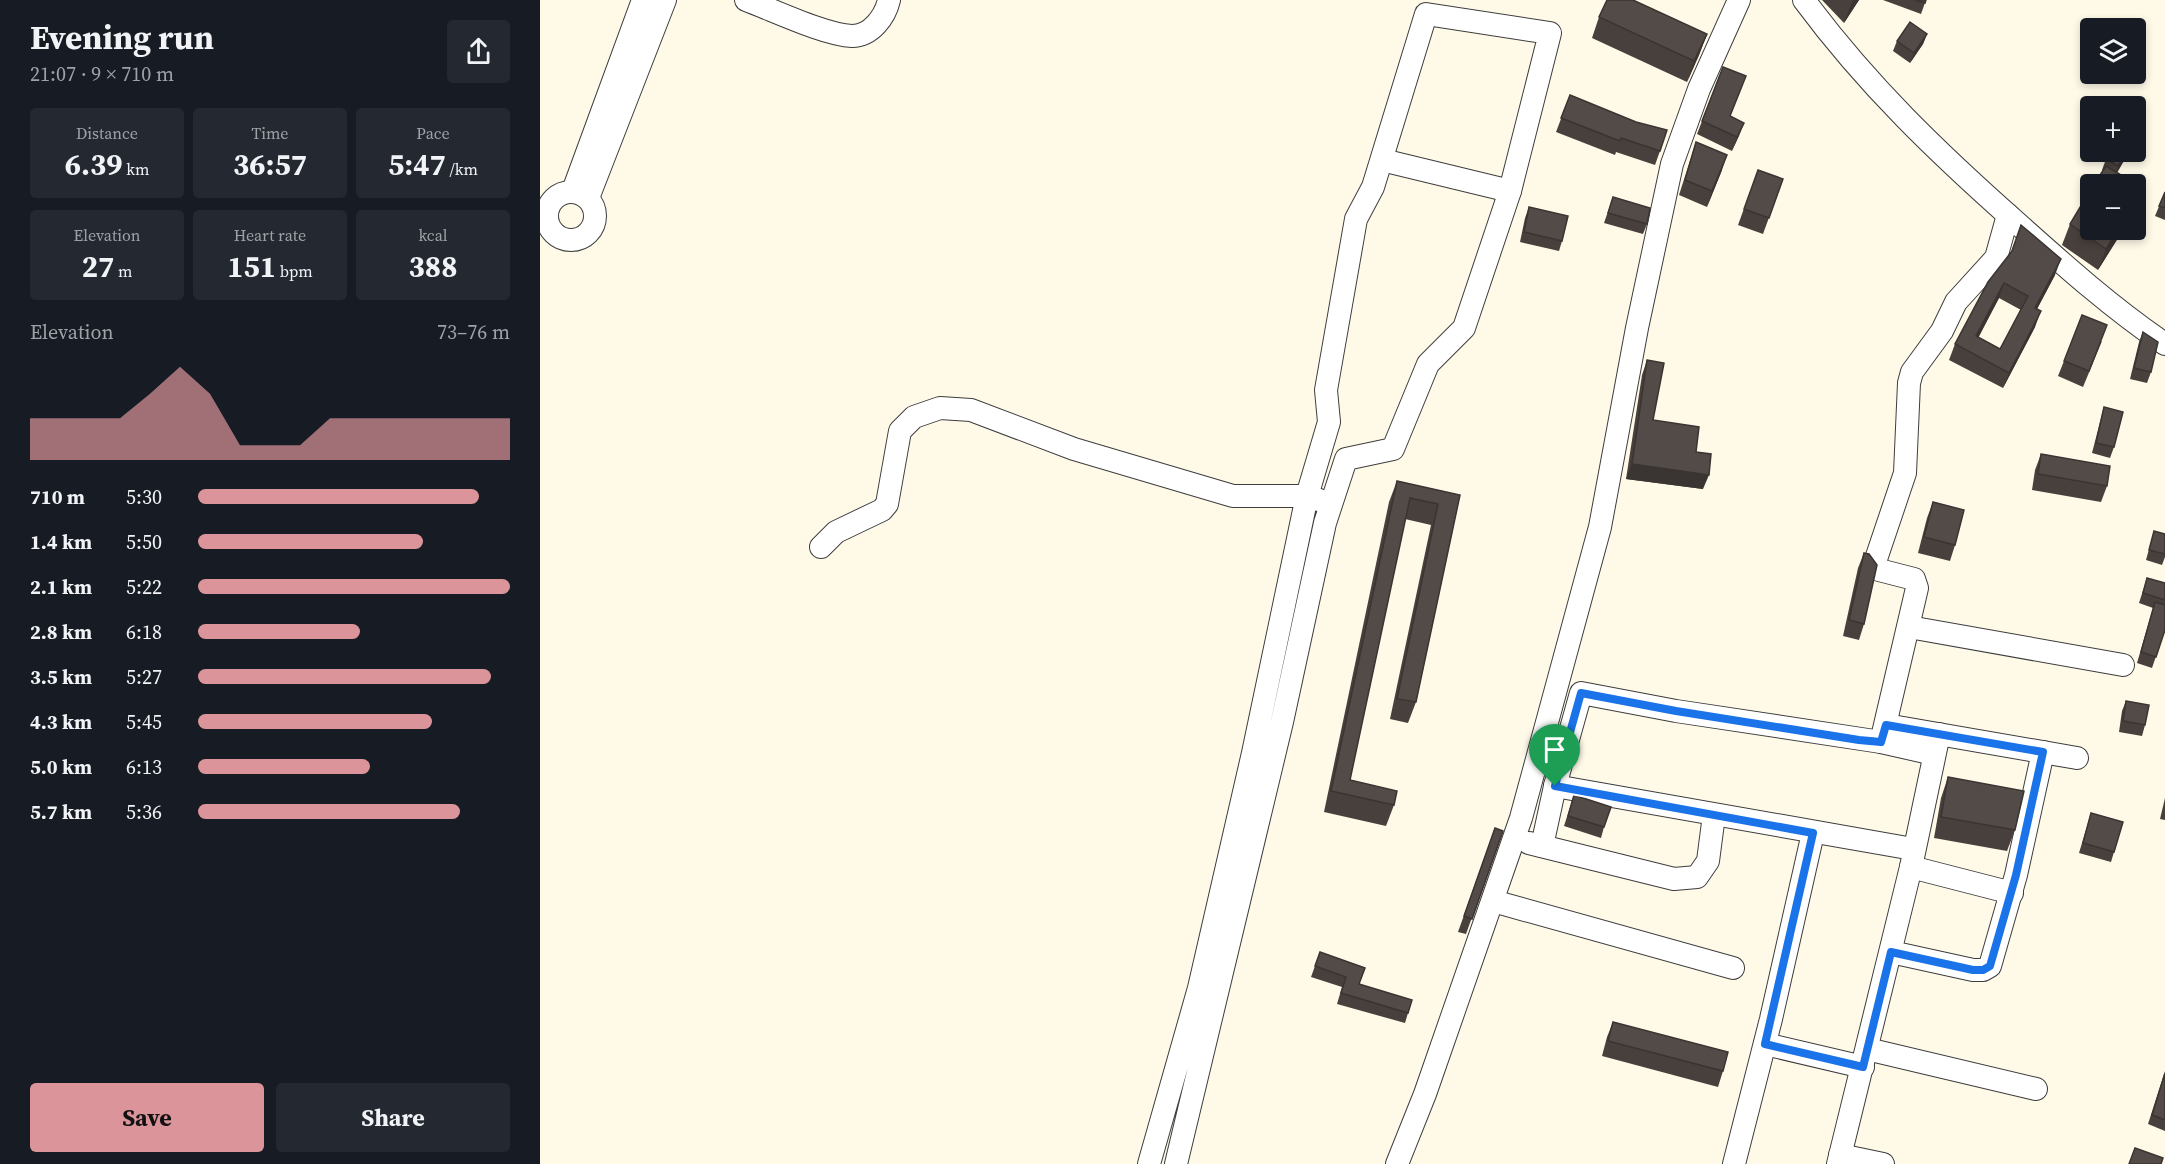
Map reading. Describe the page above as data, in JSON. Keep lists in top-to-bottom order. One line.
{"page":{"heading":["Evening run","21:07 · 9 × 710 m"],"map_buttons":["+","−"],"stats":[["Distance","6.39 km"],["Time","36:57"],["Pace","5:47 /km"],["Elevation","27 m"],["Heart rate","151 bpm"],["kcal","388"]],"chart":["Elevation","73–76 m"],"list":[{"name":"710 m","note":"5:30"},{"name":"1.4 km","note":"5:50"},{"name":"2.1 km","note":"5:22"},{"name":"2.8 km","note":"6:18"},{"name":"3.5 km","note":"5:27"},{"name":"4.3 km","note":"5:45"},{"name":"5.0 km","note":"6:13"},{"name":"5.7 km","note":"5:36"}],"buttons":["Save","Share"]}}
